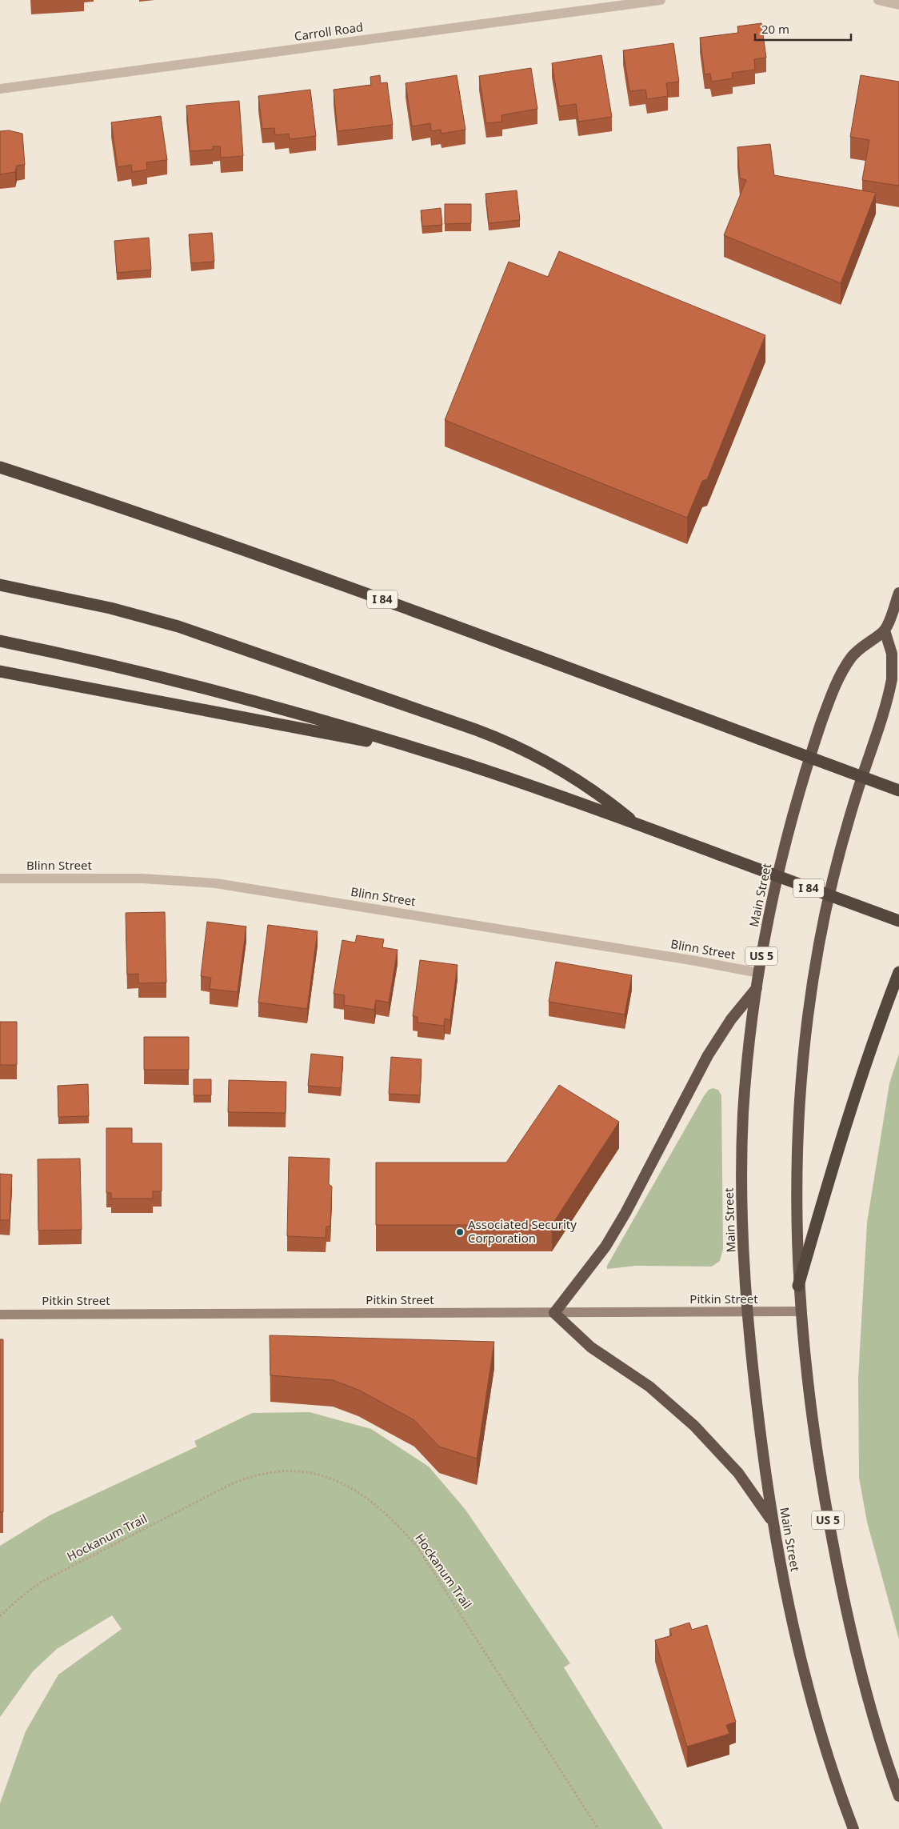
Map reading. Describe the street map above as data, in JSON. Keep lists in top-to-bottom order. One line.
{"streets":{"highway":["I 84","Main Street","US 5"],"main road":["Pitkin Street"],"street":["Carroll Road","Blinn Street"],"path":["Hockanum Trail"]},"crossings":[["Blinn Street","Main Street"],["Main Street","US 5"],["Main Street","Pitkin Street"],["US 5","Pitkin Street"]],"places":["Associated Security Corporation"],"scale_bar":"20 m"}
